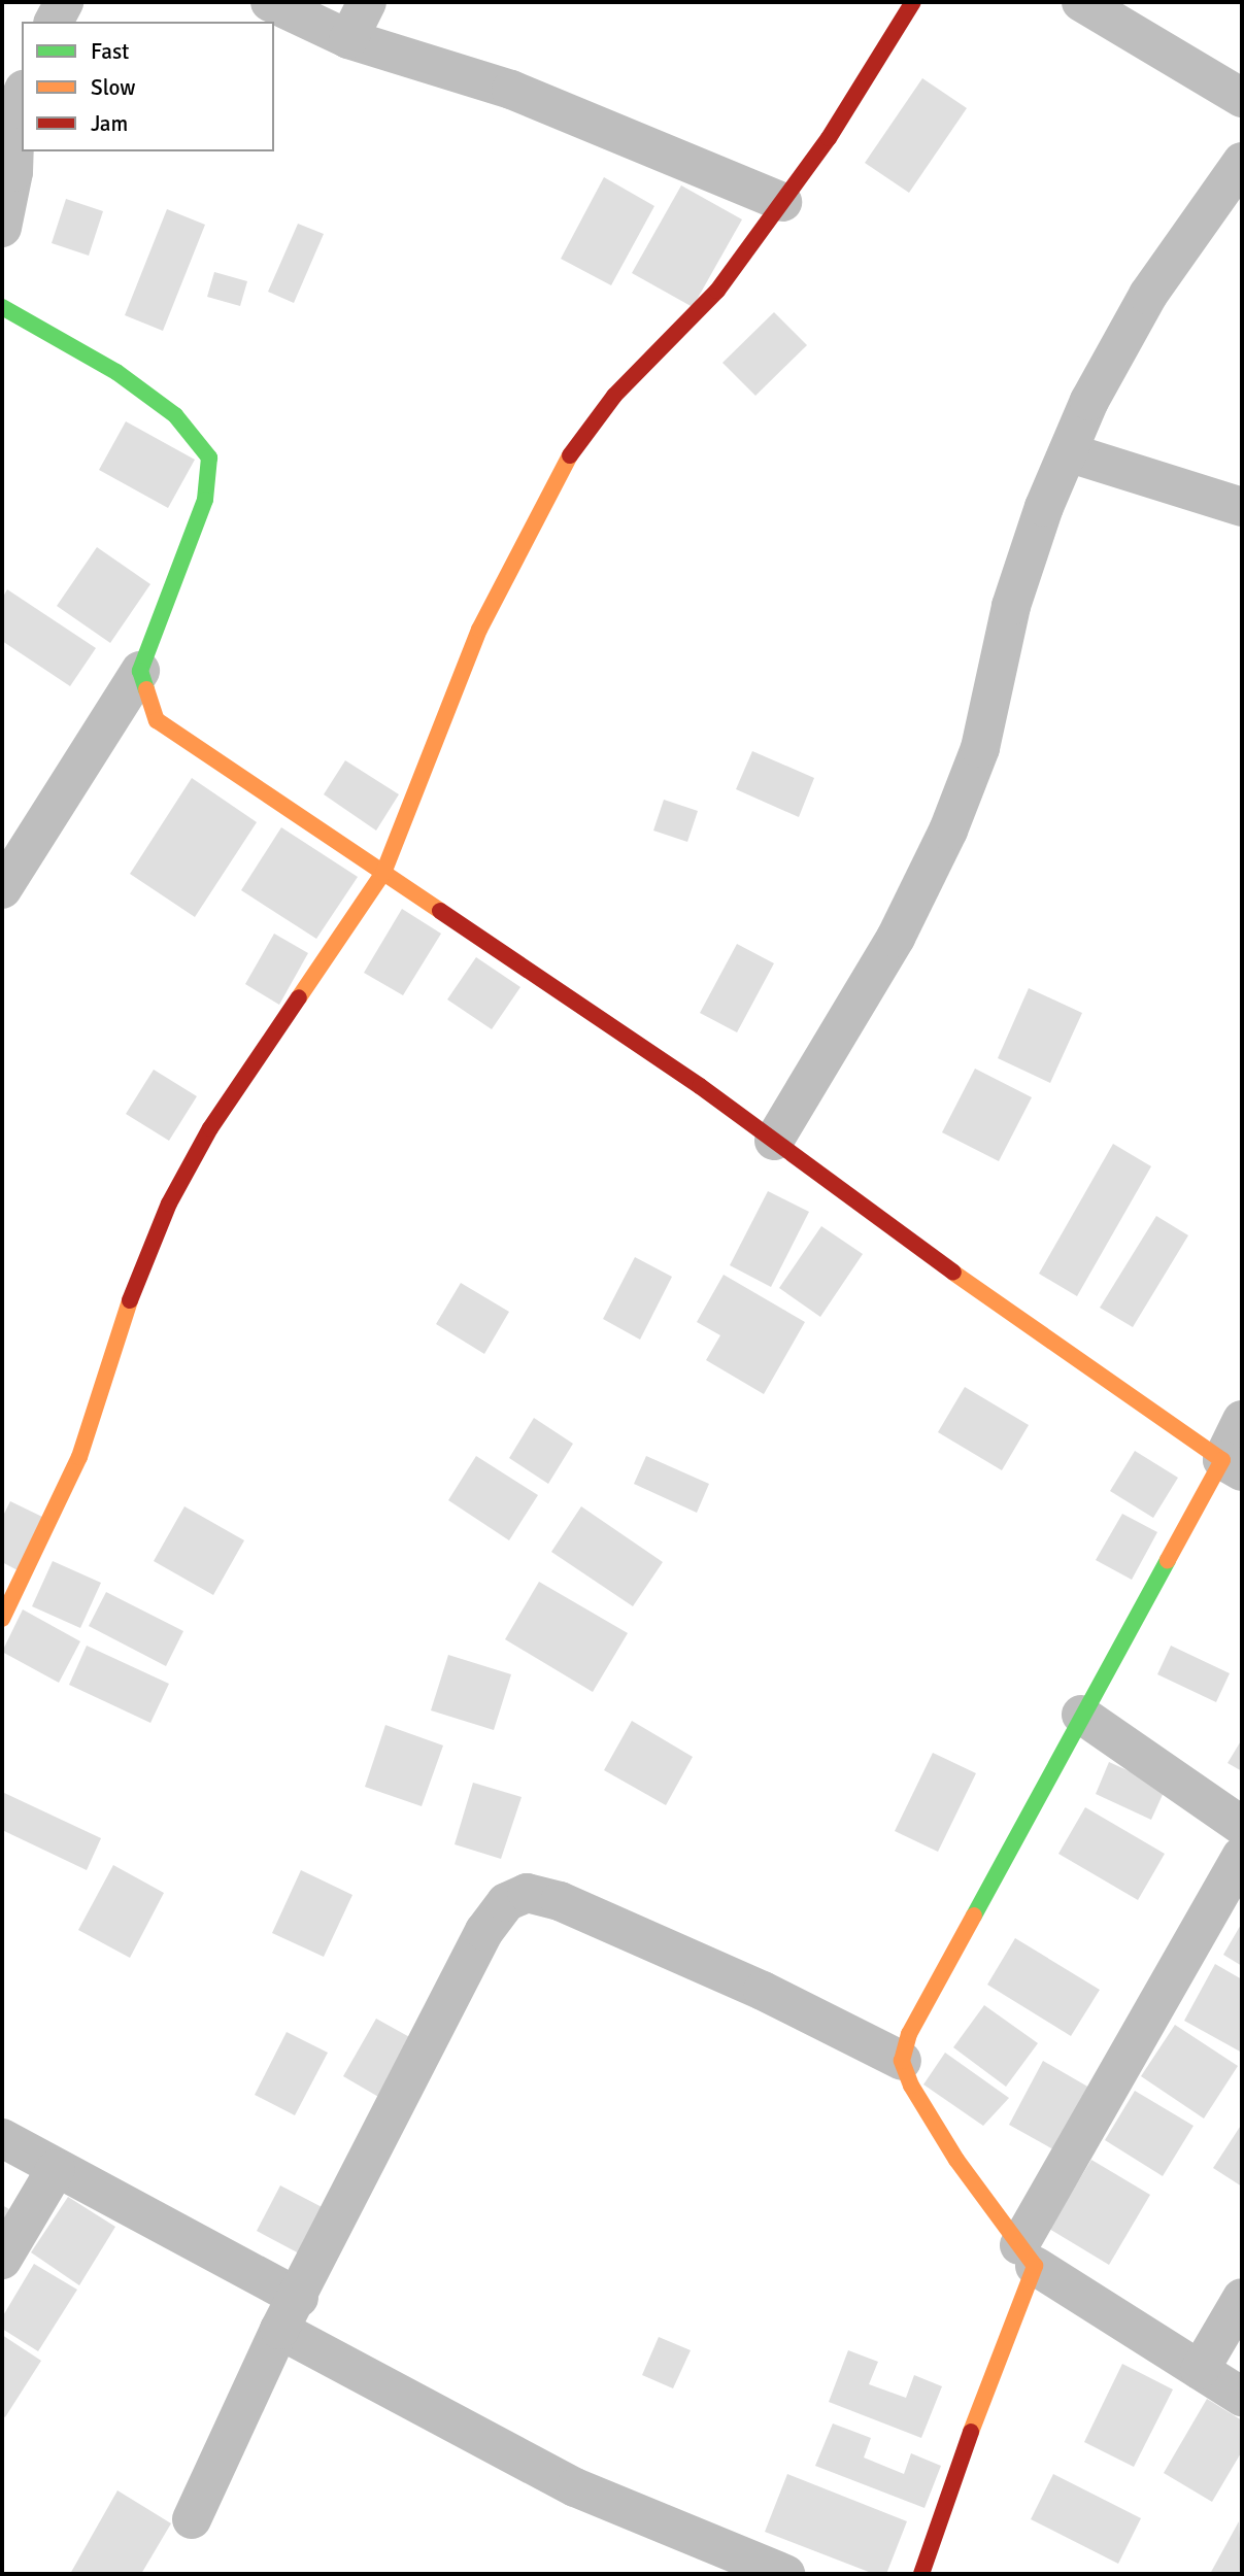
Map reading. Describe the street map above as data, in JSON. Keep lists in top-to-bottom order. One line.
{"legend":["Fast","Slow","Jam"]}
